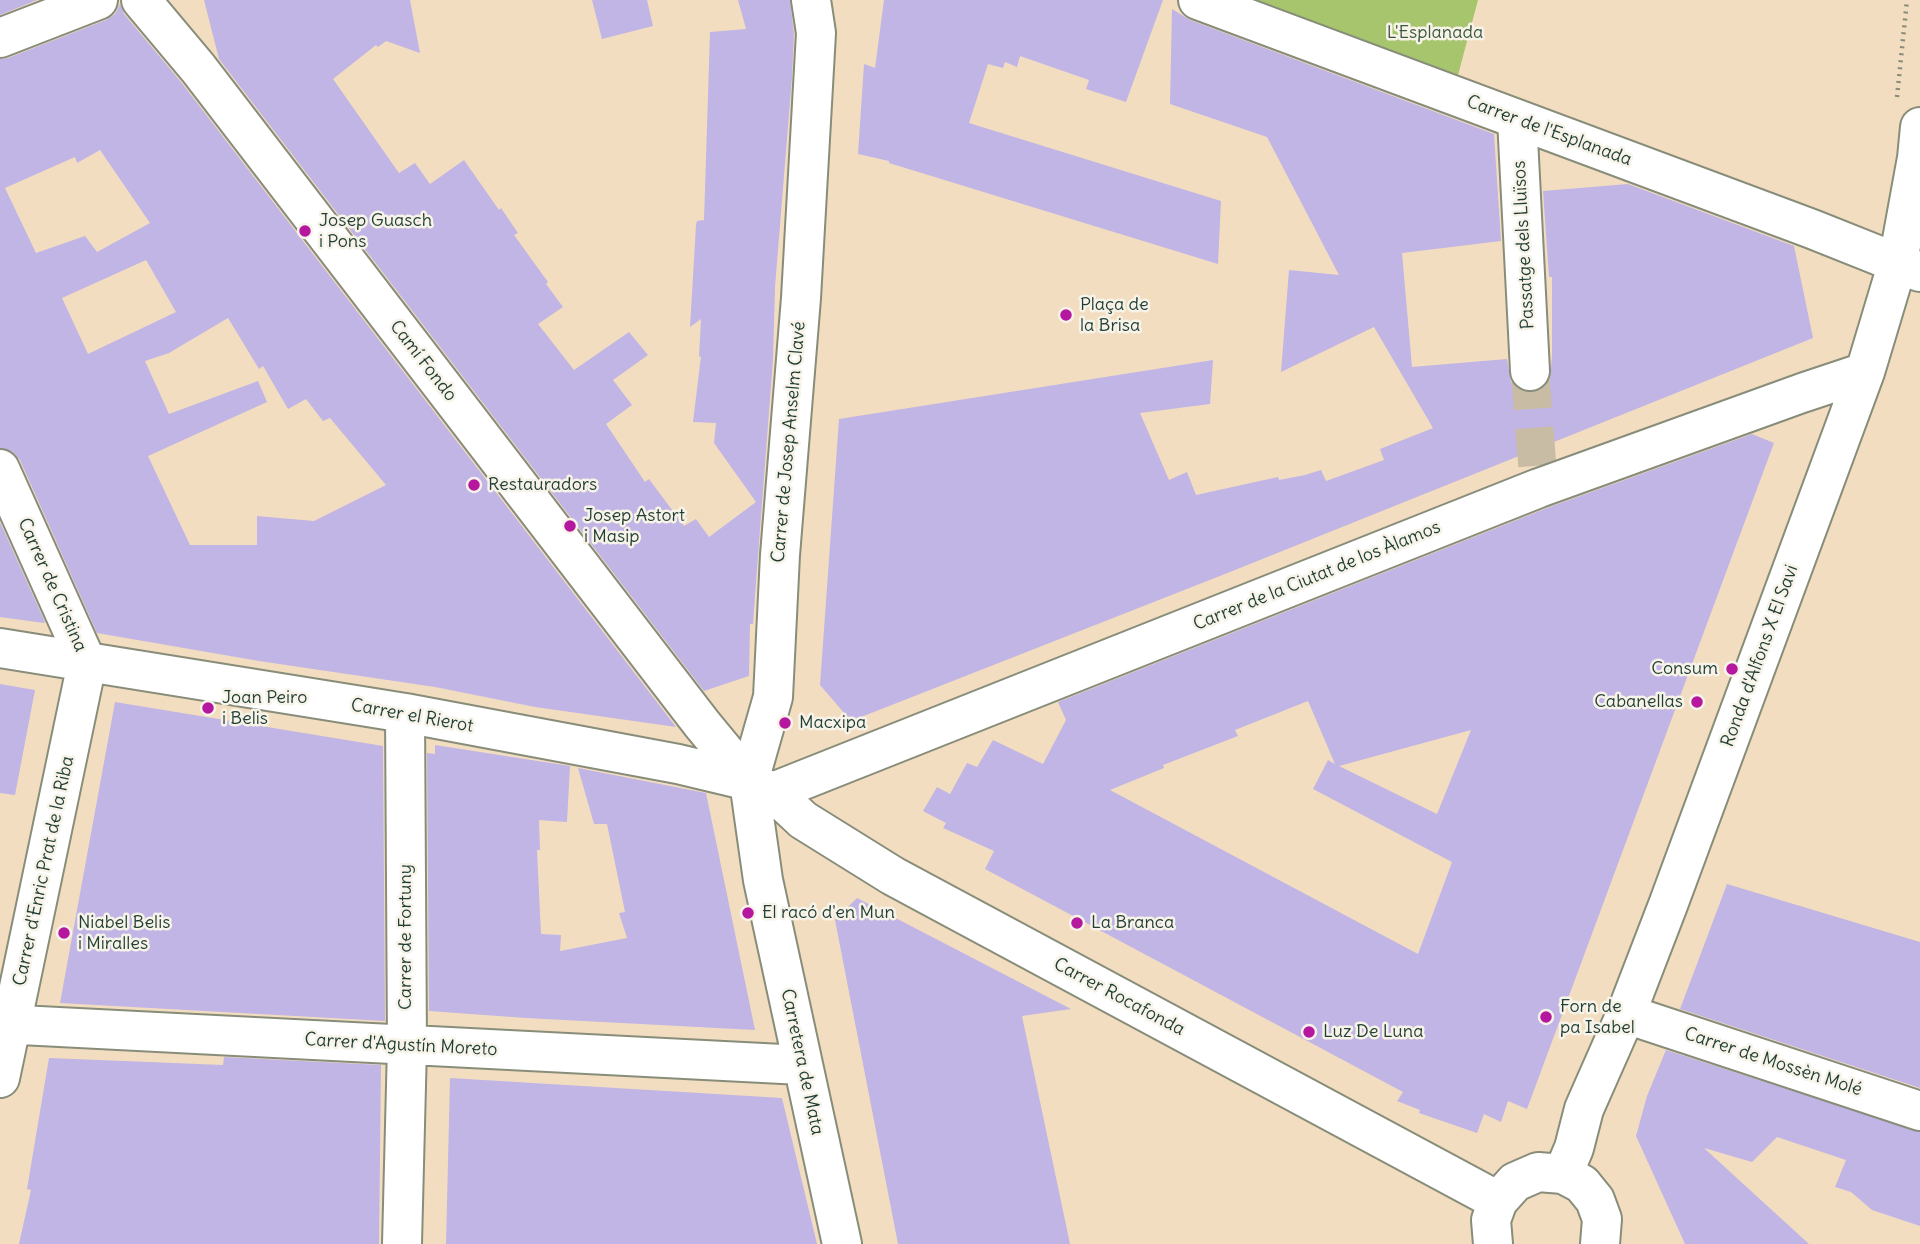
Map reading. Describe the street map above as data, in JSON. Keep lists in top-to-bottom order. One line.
{"streets":{"street":["Carrer de l'Esplanada","Passatge dels Lluïsos","Camí Fondo","Carrer de Josep Anselm Clavé","Carrer de la Ciutat de los Àlamos","Carrer de Cristina","Ronda d'Alfons X El Savi","Carrer el Rierot","Carrer d'Enric Prat de la Riba","Carrer de Fortuny","Carrer Rocafonda","Carrer d'Agustín Moreto","Carretera de Mata","Carrer de Mossèn Molé"]},"crossings":[["Carrer de l'Esplanada","Passatge dels Lluïsos"],["Carrer de l'Esplanada","Ronda d'Alfons X El Savi"],["Camí Fondo","Carrer de Josep Anselm Clavé"],["Camí Fondo","Carrer de la Ciutat de los Àlamos"],["Camí Fondo","Carrer el Rierot"],["Camí Fondo","Carrer Rocafonda"],["Carrer de Josep Anselm Clavé","Carrer de la Ciutat de los Àlamos"],["Carrer de Josep Anselm Clavé","Carrer el Rierot"],["Carrer de Josep Anselm Clavé","Carrer Rocafonda"],["Carrer de Josep Anselm Clavé","Carretera de Mata"],["Carrer de la Ciutat de los Àlamos","Ronda d'Alfons X El Savi"],["Carrer de la Ciutat de los Àlamos","Carrer el Rierot"],["Carrer de la Ciutat de los Àlamos","Carrer Rocafonda"],["Carrer de Cristina","Carrer el Rierot"],["Carrer de Cristina","Carrer d'Enric Prat de la Riba"],["Ronda d'Alfons X El Savi","Carrer de Mossèn Molé"],["Carrer el Rierot","Carrer d'Enric Prat de la Riba"],["Carrer el Rierot","Carrer de Fortuny"],["Carrer el Rierot","Carrer Rocafonda"],["Carrer d'Enric Prat de la Riba","Carrer d'Agustín Moreto"],["Carrer de Fortuny","Carrer d'Agustín Moreto"],["Carrer d'Agustín Moreto","Carretera de Mata"]],"parks":["L'Esplanada"],"places":["Josep Guasch i Pons","Plaça de la Brisa","Restauradors","Josep Astort i Masip","Consum","Cabanellas","Joan Peiro i Belis","Macxipa","El racó d'en Mun","La Branca","Niabel Belis i Miralles","Forn de pa Isabel","Luz De Luna"]}
